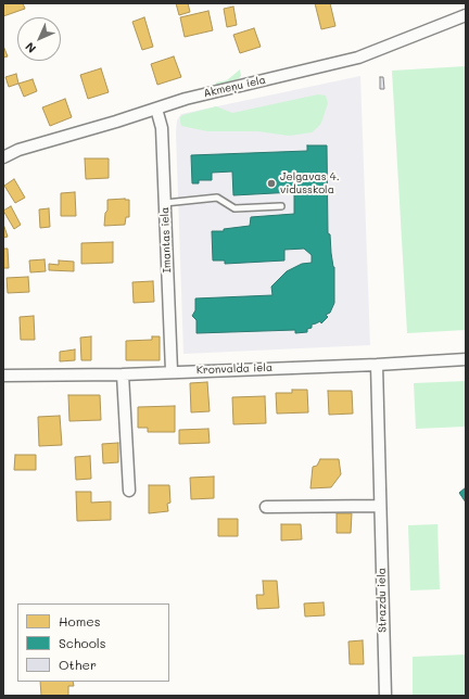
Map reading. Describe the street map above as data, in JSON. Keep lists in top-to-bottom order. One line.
{"streets":{"street":["Akmeņu iela","Imantas iela","Kronvalda iela","Strazdu iela"]},"crossings":[["Akmeņu iela","Imantas iela"],["Imantas iela","Kronvalda iela"],["Kronvalda iela","Strazdu iela"]],"places":["Jelgavas 4. vidusskola"],"legend":["Homes","Schools","Other"],"north":"bottom left"}
